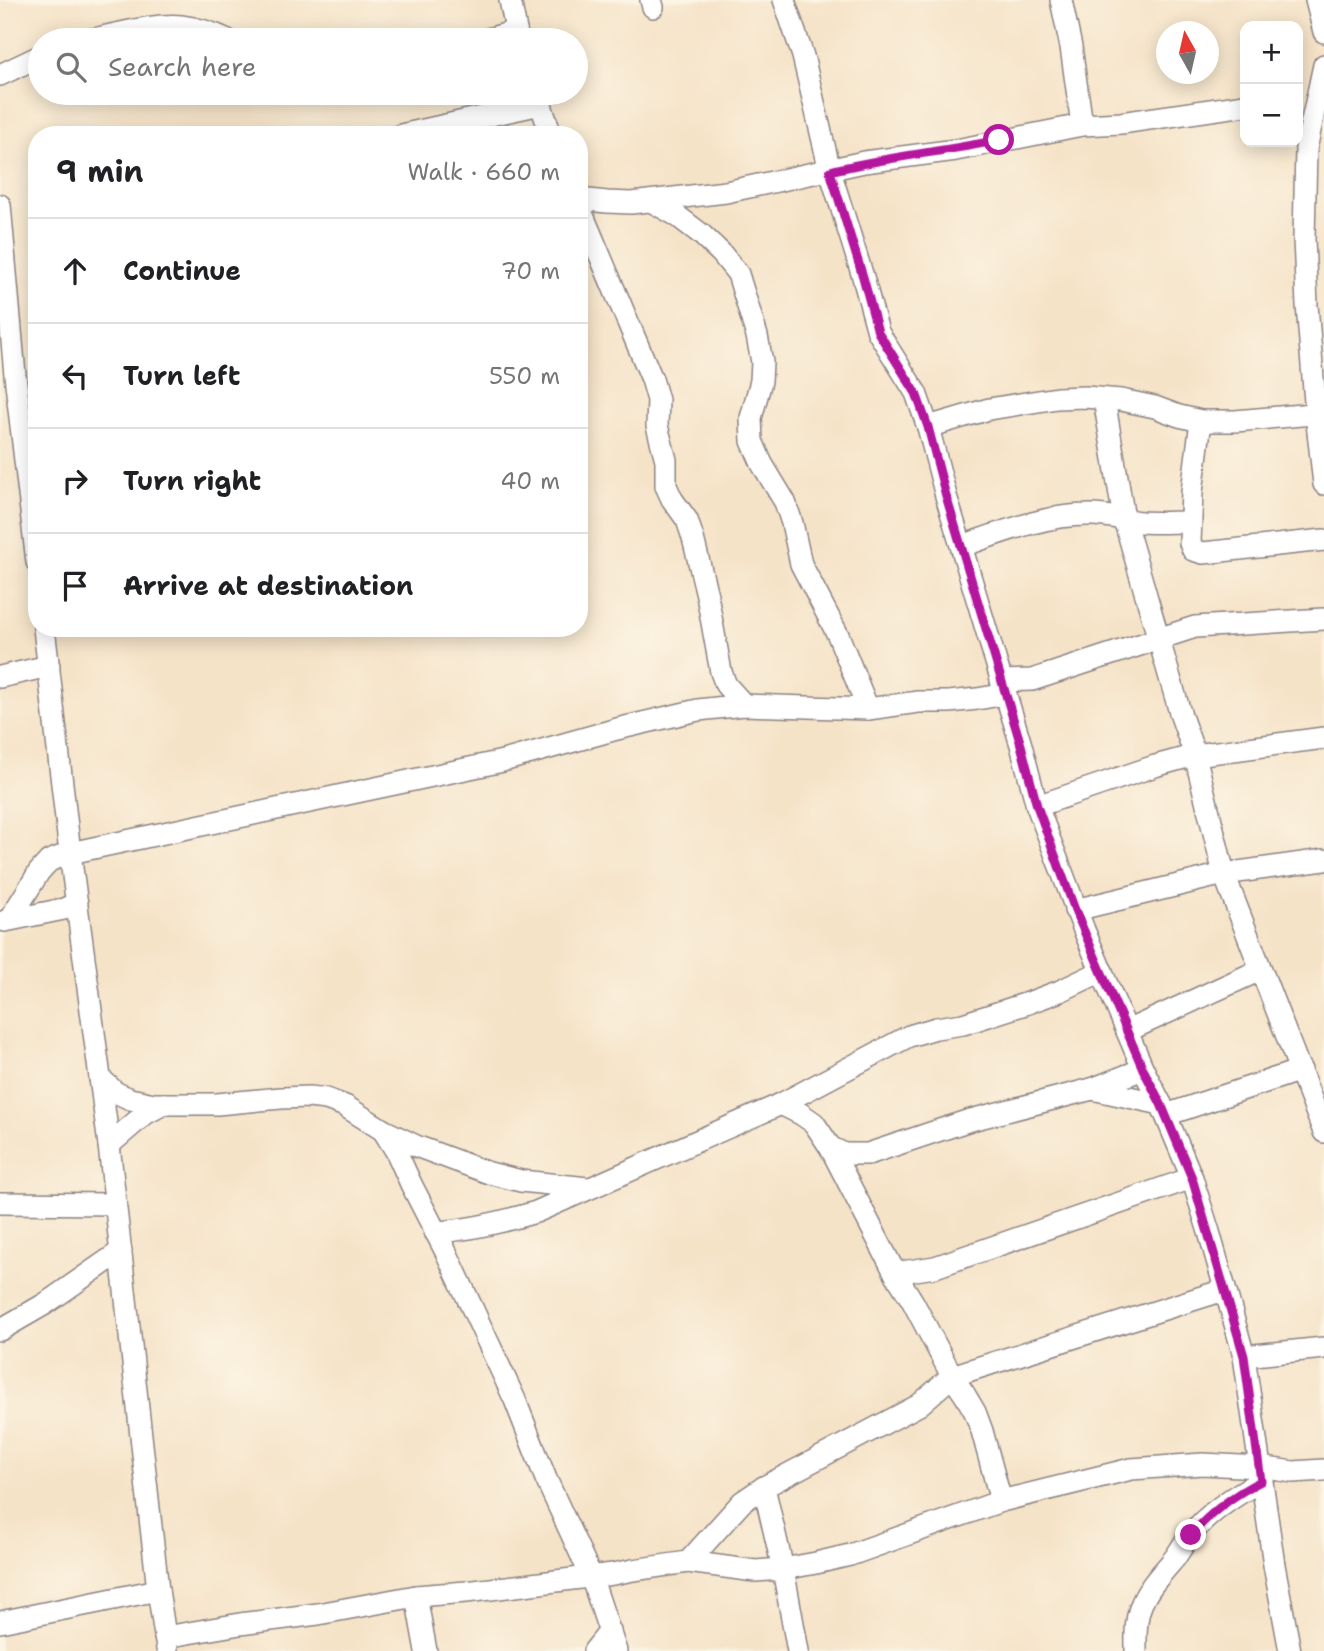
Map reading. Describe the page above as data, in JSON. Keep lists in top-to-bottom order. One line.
{"north":"top","page":{"map_buttons":["+","−"],"search":"Search here","heading":["9 min","Walk · 660 m"],"list":[["Continue","70 m"],["Turn left","550 m"],["Turn right","40 m"],"Arrive at destination"]}}
